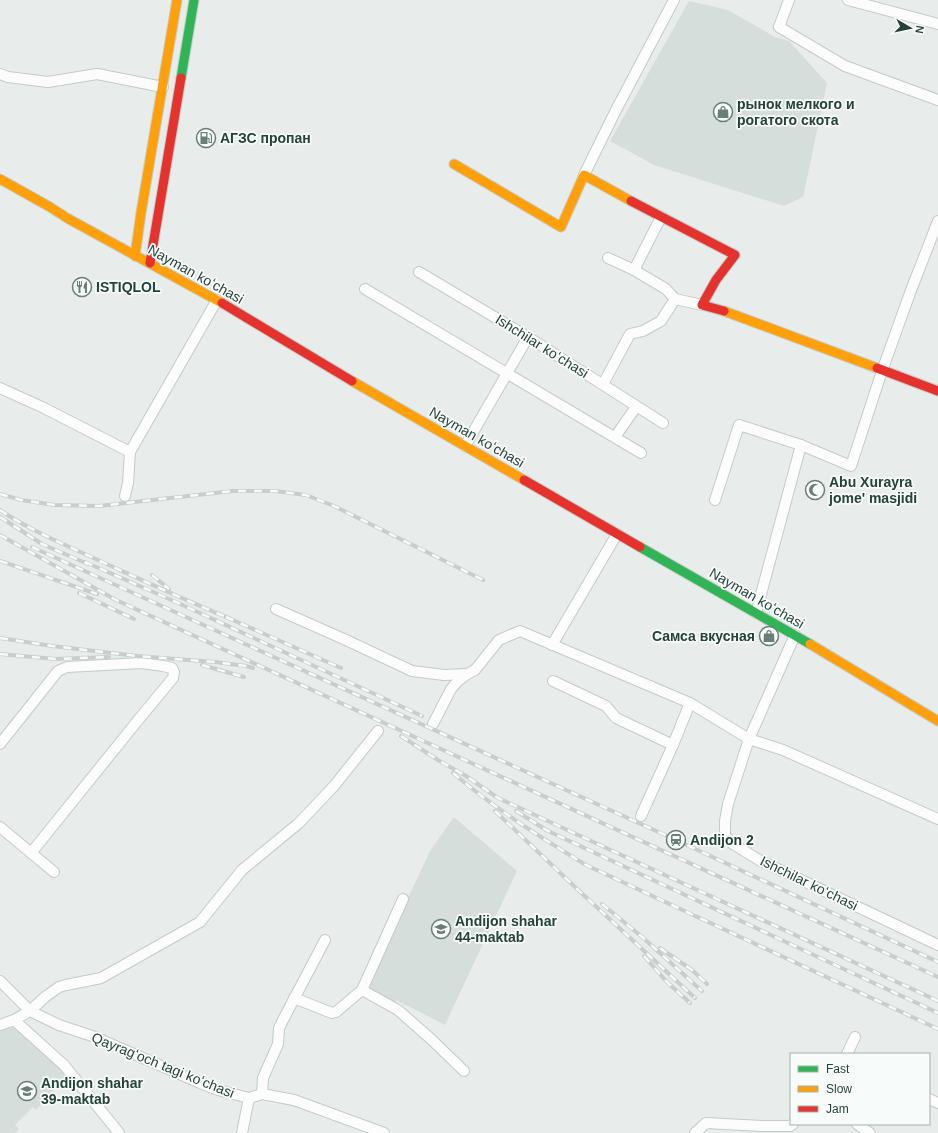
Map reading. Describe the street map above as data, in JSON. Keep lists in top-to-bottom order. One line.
{"streets":{"main road":["Nayman koʻchasi"],"street":["Ishchilar koʻchasi","Qayragʻoch tagi koʻchasi"]},"crossings":[["Nayman koʻchasi","Ishchilar koʻchasi"]],"places":{"shop":["рынок мелкого и рогатого скота","Самса вкусная"],"fuel station":["АГЗС пропан"],"restaurant":["ISTIQLOL"],"mosque":["Abu Xurayra jome' masjidi"],"station":["Andijon 2"],"school or university":["Andijon shahar 44-maktab","Andijon shahar 39-maktab"]},"legend":["Fast","Slow","Jam"],"north":"right"}
